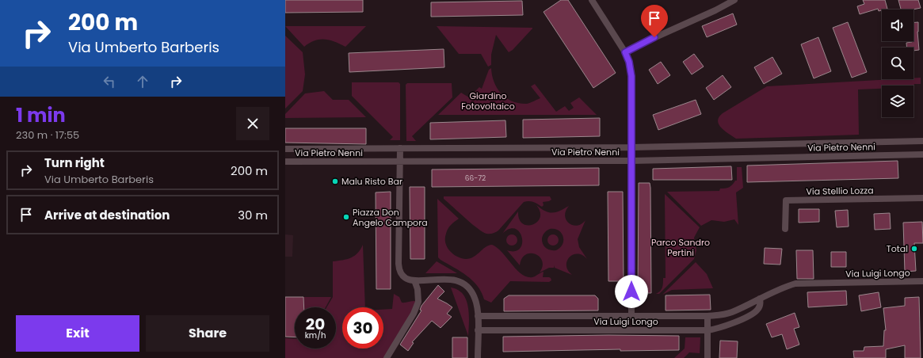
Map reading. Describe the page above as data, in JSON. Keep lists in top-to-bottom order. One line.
{"streets":{"street":["Via Pietro Nenni","Via Stellio Lozza","Via Luigi Longo"]},"parks":["Giardino Fotovoltaico","Parco Sandro Pertini"],"places":["Malu Risto Bar","Piazza Don Angelo Campora","Total"],"house_numbers":["66-72"],"page":{"turn":["200 m","Via Umberto Barberis"],"heading":["1 min","230 m · 17:55"],"list":[{"name":"Turn right","note":"Via Umberto Barberis","value":"200 m"},{"name":"Arrive at destination","value":"30 m"}],"speed":"20 km/h","limit":"30","buttons":["Exit","Share"]}}
